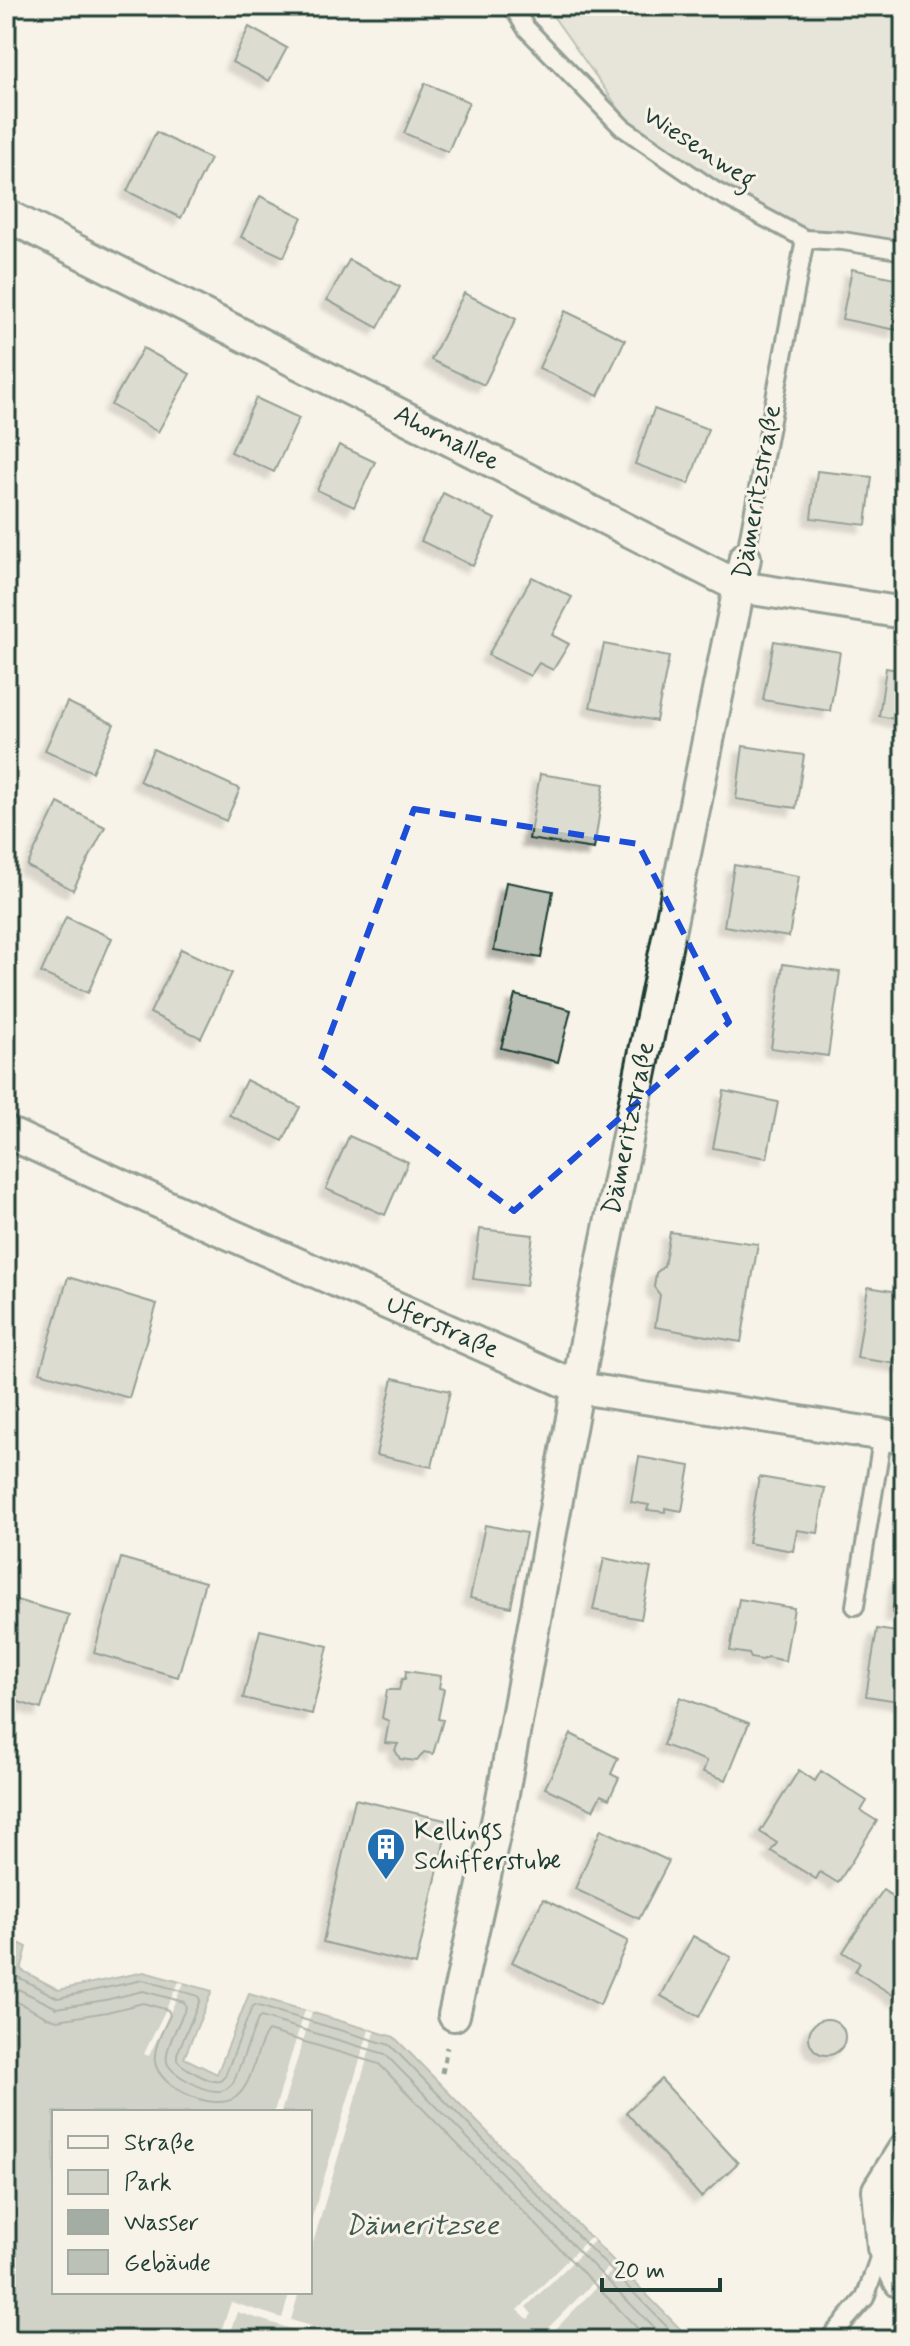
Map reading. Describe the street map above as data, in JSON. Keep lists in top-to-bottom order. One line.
{"streets":{"street":["Ahornallee","Dämeritzstraße","Uferstraße"],"lane":["Wiesenweg"]},"crossings":[["Wiesenweg","Dämeritzstraße"],["Ahornallee","Dämeritzstraße"],["Dämeritzstraße","Uferstraße"]],"water":["Dämeritzsee"],"places":{"building":["Kellings Schifferstube"]},"legend":["Straße","Park","Wasser","Gebäude"],"scale_bar":"20 m"}
